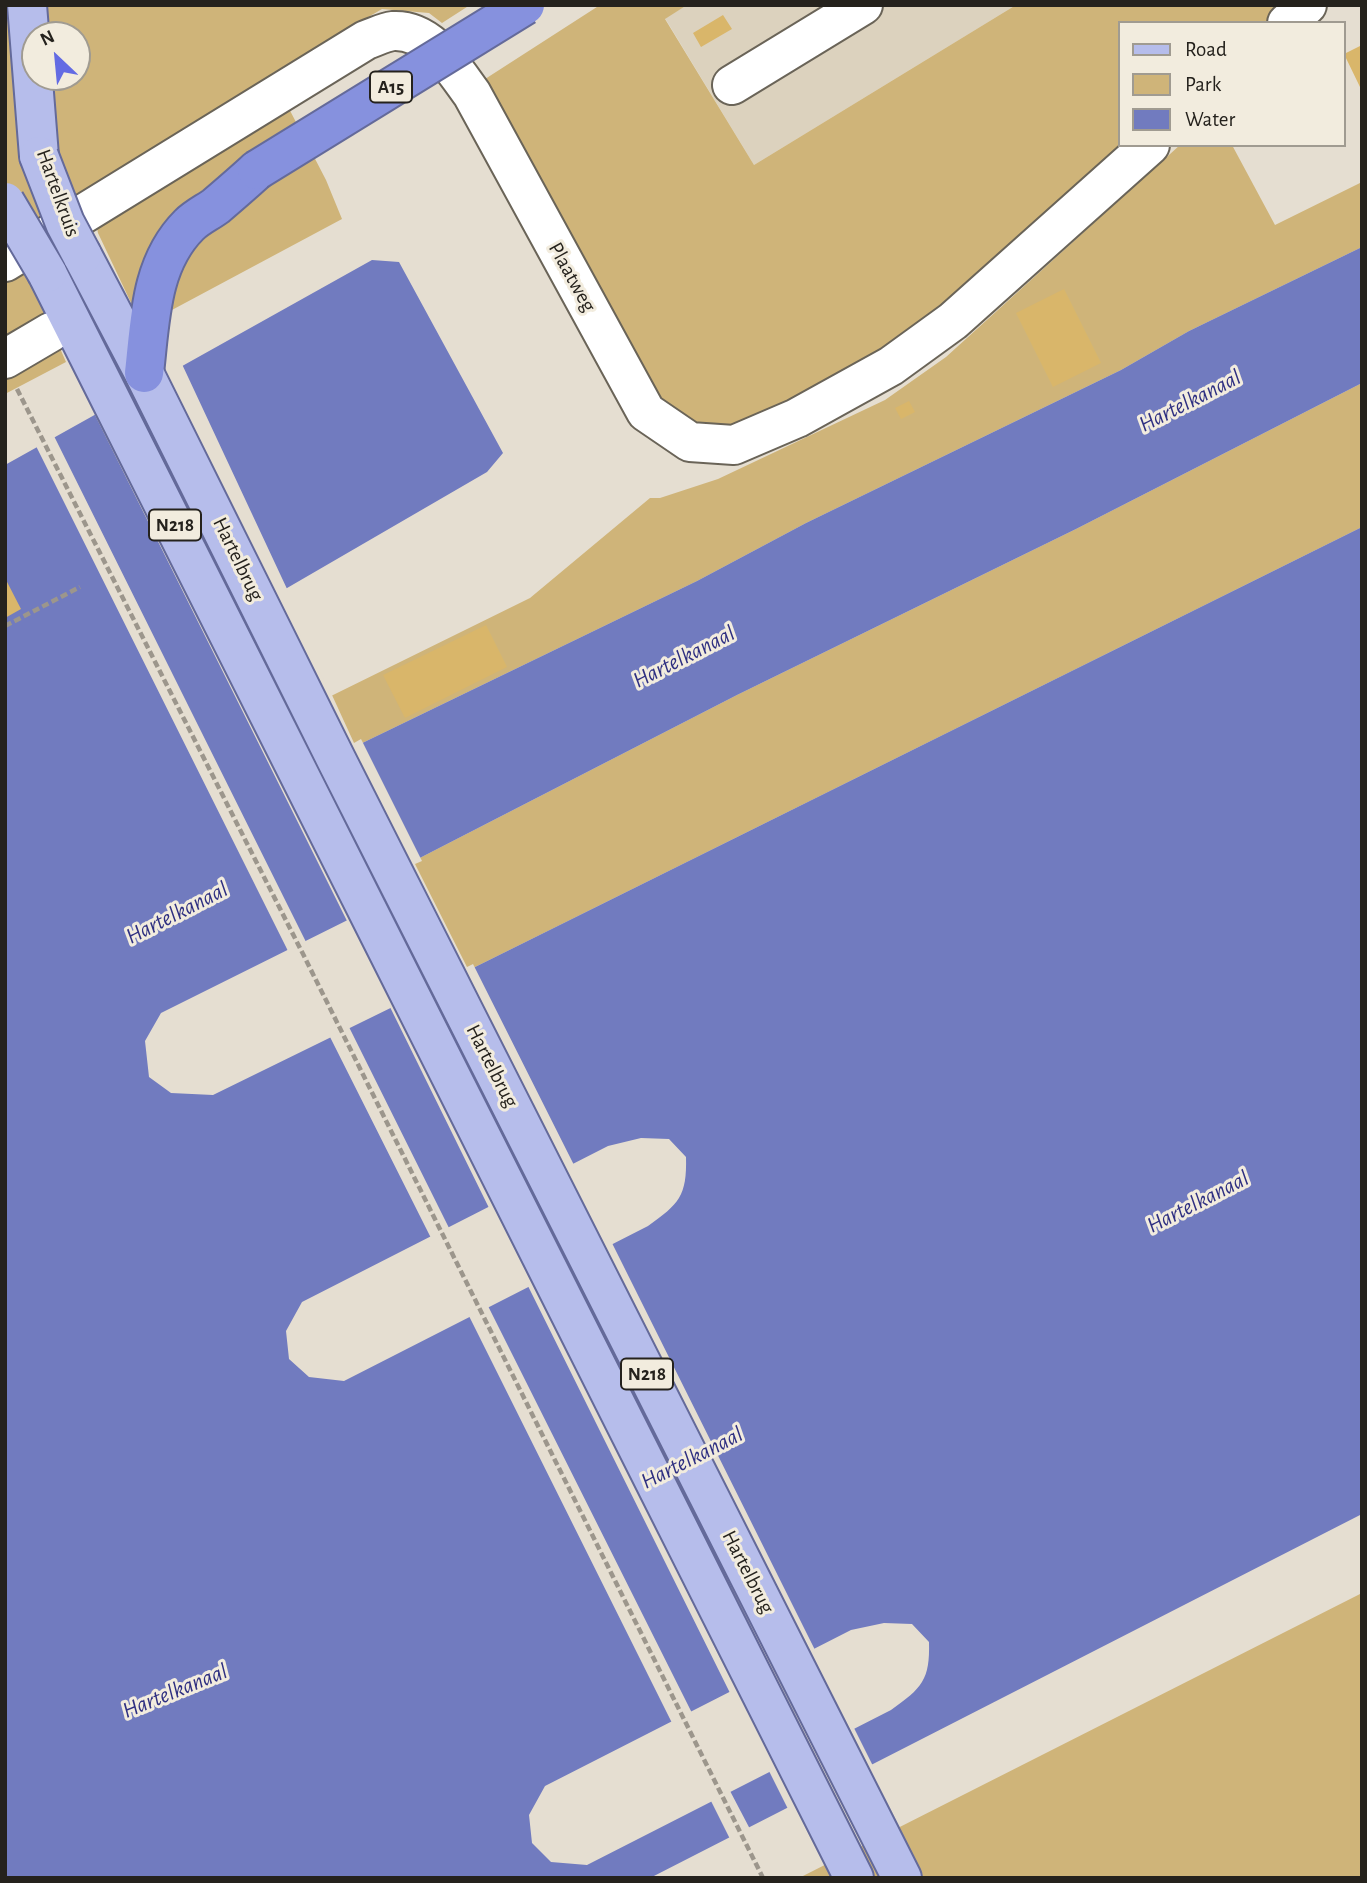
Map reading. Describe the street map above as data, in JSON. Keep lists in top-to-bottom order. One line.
{"streets":{"highway":["A15"],"main road":["Hartelkruis","N218","Hartelbrug"],"street":["Plaatweg"]},"crossings":[["A15","Hartelbrug"],["Hartelkruis","Hartelbrug"]],"water":["Hartelkanaal"],"legend":["Road","Park","Water"],"north":"top left"}
